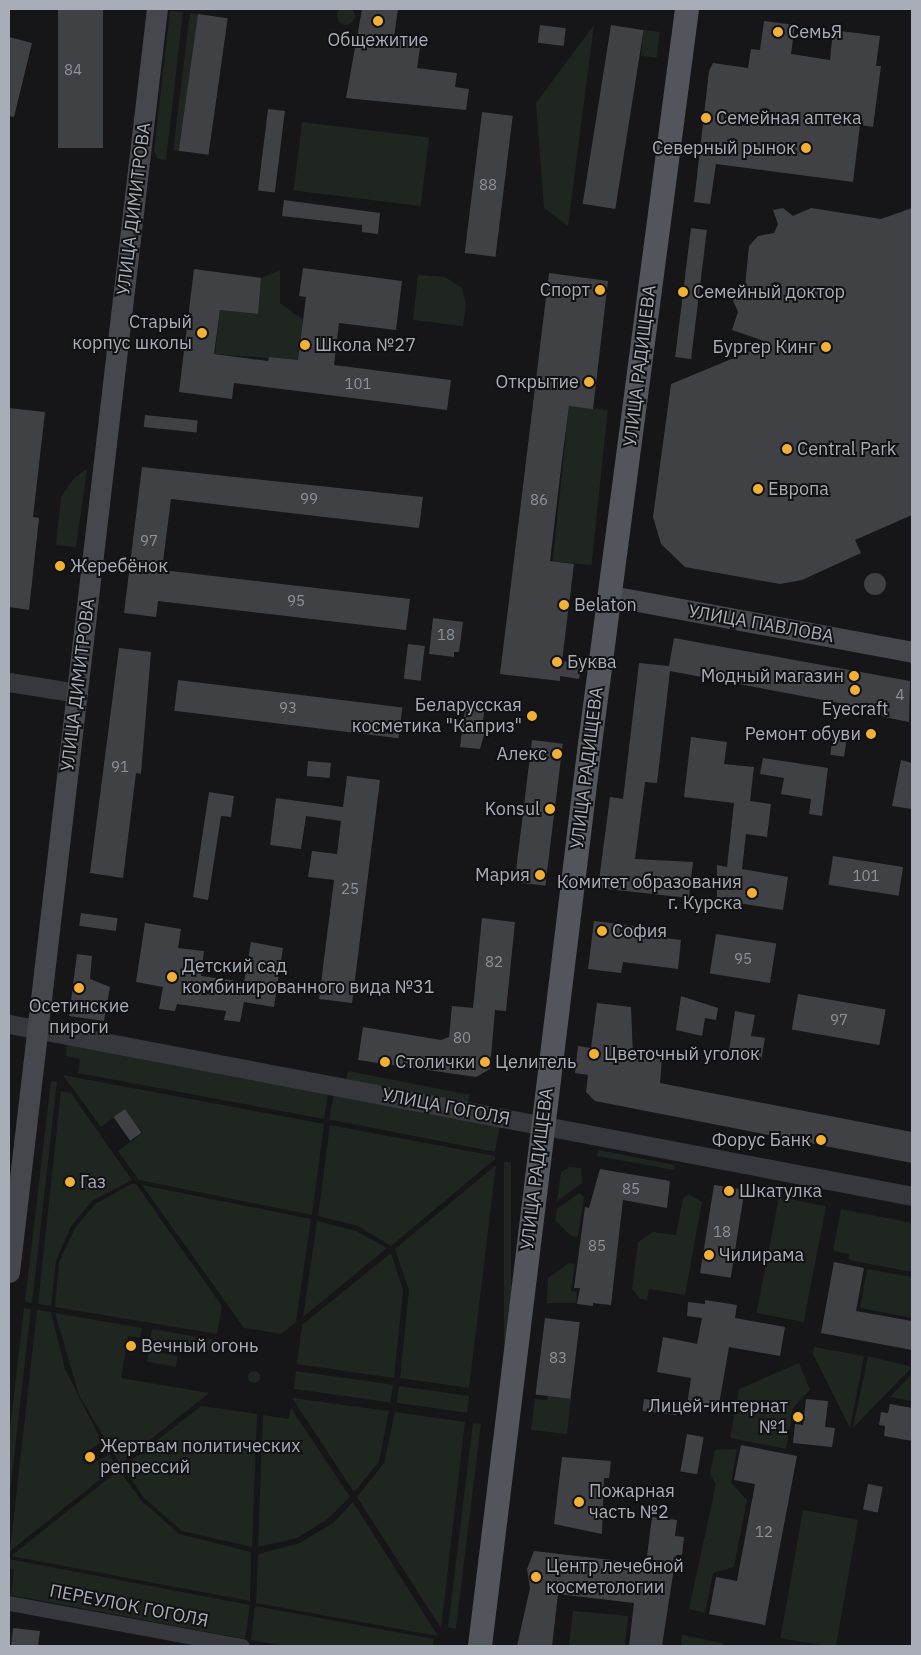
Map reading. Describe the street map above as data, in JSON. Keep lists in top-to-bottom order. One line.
{"streets":{"main road":["УЛИЦА ДИМИТРОВА","УЛИЦА РАДИЩЕВА","УЛИЦА ПАВЛОВА"],"street":["УЛИЦА ГОГОЛЯ","ПЕРЕУЛОК ГОГОЛЯ"]},"crossings":[["УЛИЦА ДИМИТРОВА","УЛИЦА ГОГОЛЯ"],["УЛИЦА РАДИЩЕВА","УЛИЦА ПАВЛОВА"],["УЛИЦА РАДИЩЕВА","УЛИЦА ГОГОЛЯ"]],"places":["Общежитие","СемьЯ","Семейная аптека","Северный рынок","Спорт","Семейный доктор","Старый корпус школы","Школа №27","Бургер Кинг","Открытие","Central Park","Европа","Жеребёнок","Belaton","Буква","Модный магазин","Eyecraft","Беларусская косметика \"Каприз\"","Ремонт обуви","Алекс","Konsul","Мария","Комитет образования г. Курска","София","Детский сад комбинированного вида №31","Осетинские пироги","Цветочный уголок","Столички","Целитель","Форус Банк","Газ","Шкатулка","Чилирама","Вечный огонь","Лицей-интернат №1","Жертвам политических репрессий","Пожарная часть №2","Центр лечебной косметологии"],"house_numbers":["84","88","101","99","86","97","95","18","4","93","91","101","25","95","82","97","80","85","18","85","83","12"]}
